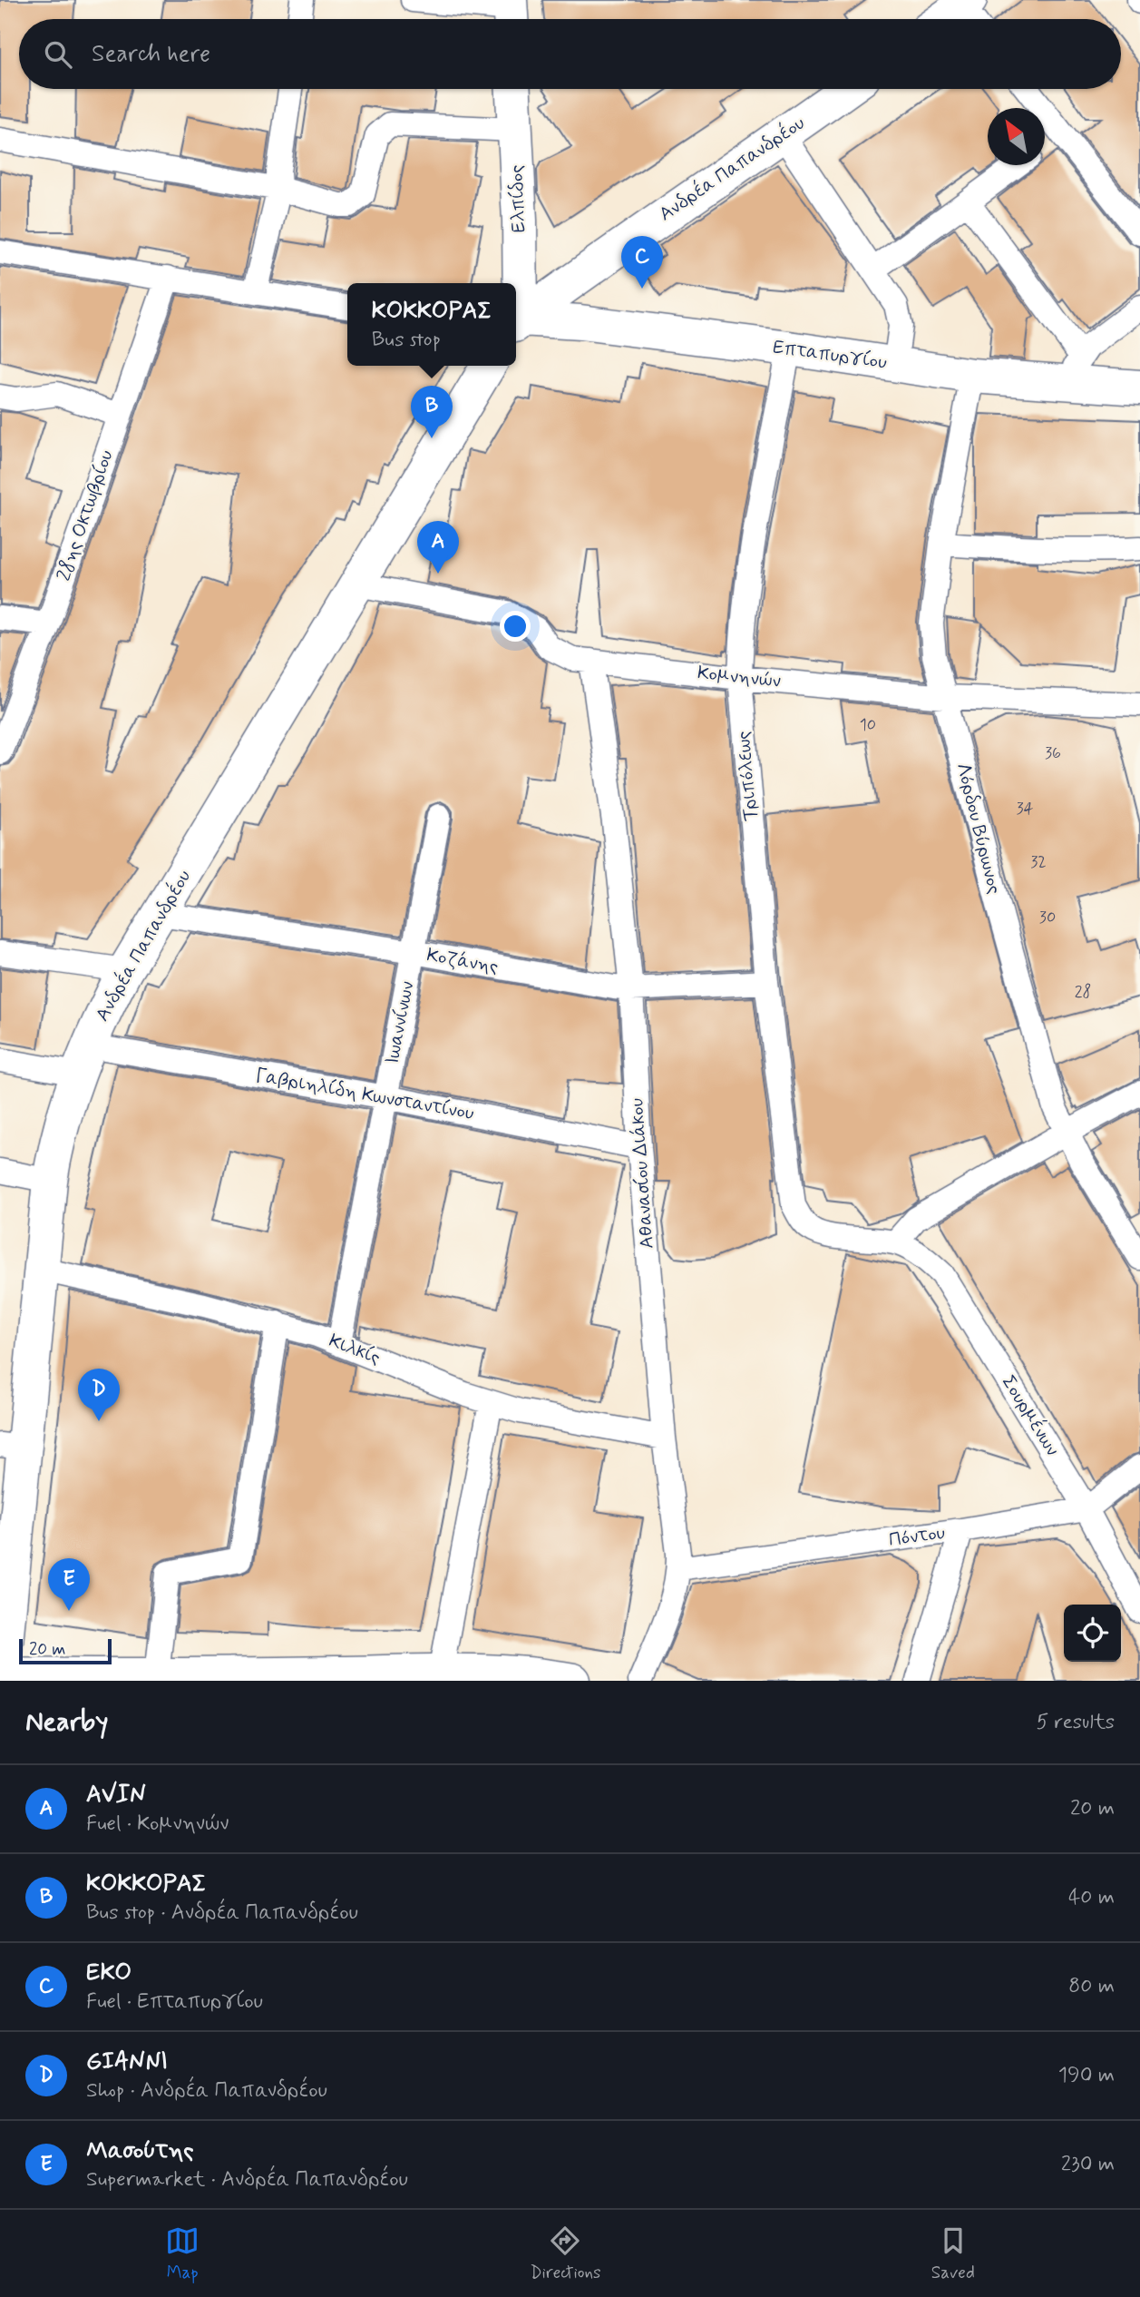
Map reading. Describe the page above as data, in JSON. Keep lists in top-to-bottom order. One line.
{"streets":{"main road":["Ανδρέα Παπανδρέου","Ελπίδος","Επταπυργίου"],"street":["28ης Οκτωβρίου","Κομνηνών","Τριπόλεως","Λόρδου Βύρωνος","Κοζάνης","Ιωαννίνων","Γαβριηλίδη Κωνσταντίνου","Αθανασίου Διάκου","Κιλκίς","Σουρμένων","Πόντου"]},"crossings":[["Ανδρέα Παπανδρέου","Κομνηνών"],["Ανδρέα Παπανδρέου","Κοζάνης"],["Ανδρέα Παπανδρέου","Γαβριηλίδη Κωνσταντίνου"],["Ανδρέα Παπανδρέου","Κιλκίς"],["Επταπυργίου","Τριπόλεως"],["Επταπυργίου","Λόρδου Βύρωνος"],["Κομνηνών","Τριπόλεως"],["Κομνηνών","Λόρδου Βύρωνος"],["Κομνηνών","Αθανασίου Διάκου"],["Τριπόλεως","Κοζάνης"],["Τριπόλεως","Σουρμένων"],["Κοζάνης","Ιωαννίνων"],["Κοζάνης","Αθανασίου Διάκου"],["Ιωαννίνων","Γαβριηλίδη Κωνσταντίνου"],["Ιωαννίνων","Κιλκίς"],["Γαβριηλίδη Κωνσταντίνου","Αθανασίου Διάκου"],["Αθανασίου Διάκου","Κιλκίς"],["Αθανασίου Διάκου","Πόντου"],["Σουρμένων","Πόντου"]],"house_numbers":["10","36","34","32","30","28"],"scale_bar":"20 m","north":"top left","page":{"search":"Search here","pins":["C","B","A","D","E"],"popup":["ΚΟΚΚΟΡΑΣ","Bus stop"],"scale":"20 m","heading":["Nearby","5 results"],"list":[{"mark":"A","name":"AVIN","note":"Fuel · Κομνηνών","value":"20 m"},{"mark":"B","name":"ΚΟΚΚΟΡΑΣ","note":"Bus stop · Ανδρέα Παπανδρέου","value":"40 m"},{"mark":"C","name":"ΕΚΟ","note":"Fuel · Επταπυργίου","value":"80 m"},{"mark":"D","name":"GIANNI","note":"Shop · Ανδρέα Παπανδρέου","value":"190 m"},{"mark":"E","name":"Μασούτης","note":"Supermarket · Ανδρέα Παπανδρέου","value":"230 m"}],"nav":["Map","Directions","Saved"]}}
